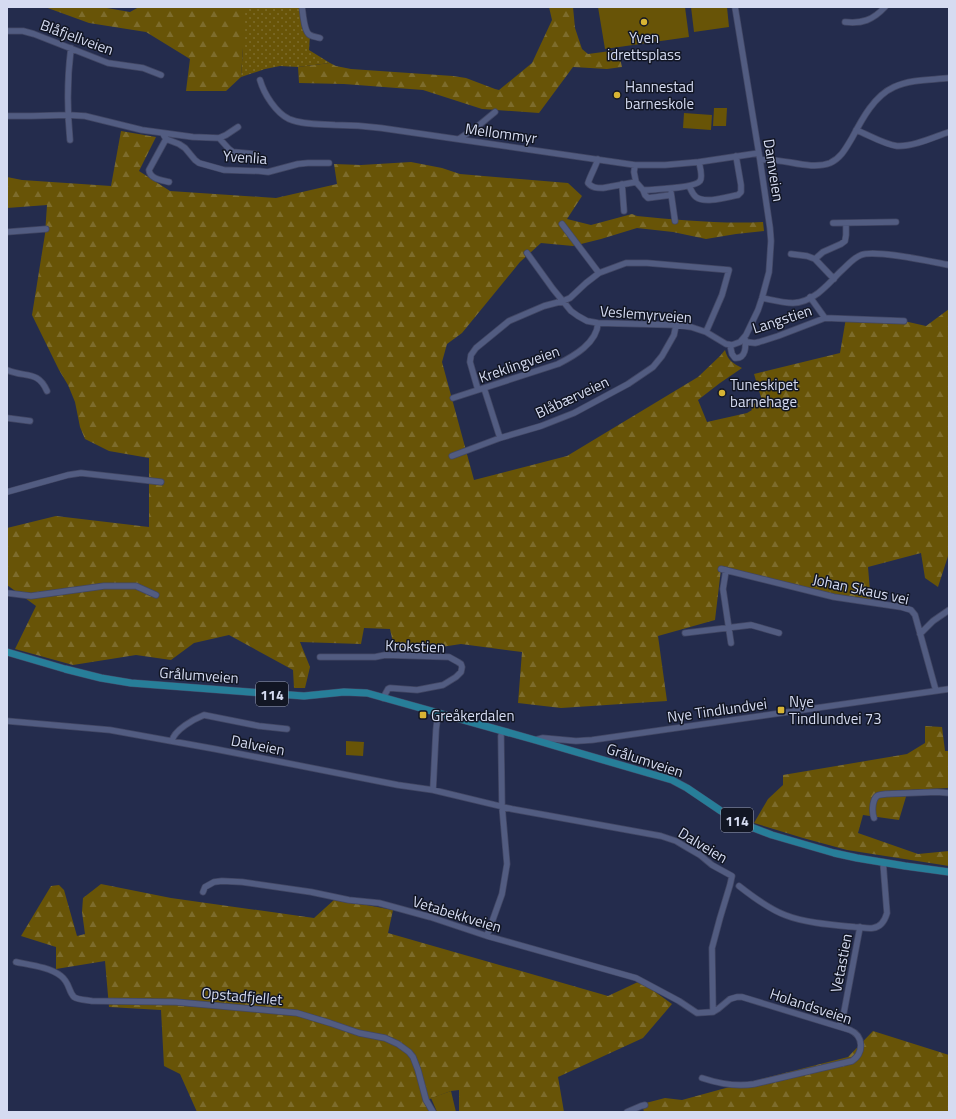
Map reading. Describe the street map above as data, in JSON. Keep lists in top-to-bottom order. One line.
{"streets":{"main road":["Grålumveien","114"],"street":["Blåfjellveien","Mellommyr","Yvenlia","Damveien","Veslemyrveien","Langstien","Kreklingveien","Blåbærveien","Johan Skaus vei","Krokstien","Nye Tindlundvei","Dalveien","Vetabekkveien","Vetastien","Opstadfjellet","Holandsveien"]},"crossings":[["Mellommyr","Damveien"],["Damveien","Veslemyrveien"],["Damveien","Langstien"],["Veslemyrveien","Kreklingveien"],["Veslemyrveien","Blåbærveien"],["Johan Skaus vei","Nye Tindlundvei"],["Krokstien","Grålumveien"],["Grålumveien","Nye Tindlundvei"],["Dalveien","Vetabekkveien"],["Dalveien","Holandsveien"],["Vetabekkveien","Holandsveien"],["Vetastien","Holandsveien"]],"places":{"other":["Yven idrettsplass","Hannestad barneskole","Tuneskipet barnehage"],"transit":["Nye Tindlundvei 73","Greåkerdalen"]}}
